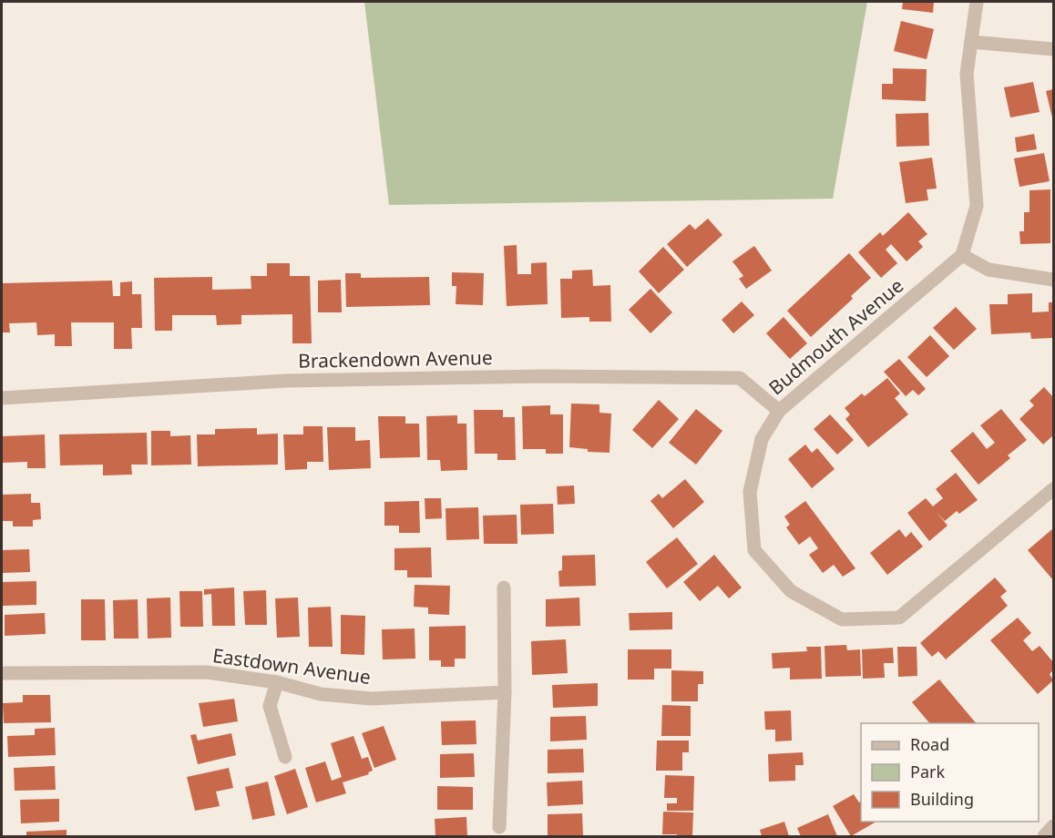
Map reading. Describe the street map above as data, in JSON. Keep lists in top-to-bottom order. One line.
{"streets":{"street":["Budmouth Avenue","Brackendown Avenue","Eastdown Avenue"]},"crossings":[["Budmouth Avenue","Brackendown Avenue"]],"legend":["Road","Park","Building"]}
